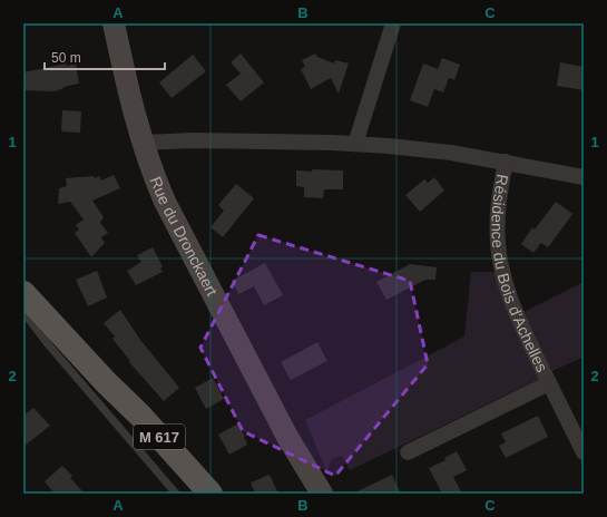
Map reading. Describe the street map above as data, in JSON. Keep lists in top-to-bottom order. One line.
{"streets":{"main road":["Rue du Dronckaert","M 617"],"street":["Résidence du Bois d'Achelles"]},"crossings":[["Rue du Dronckaert","Résidence du Bois d'Achelles"]],"scale_bar":"50 m","grid":{"columns":["A","B","C"],"rows":["1","2"]}}
